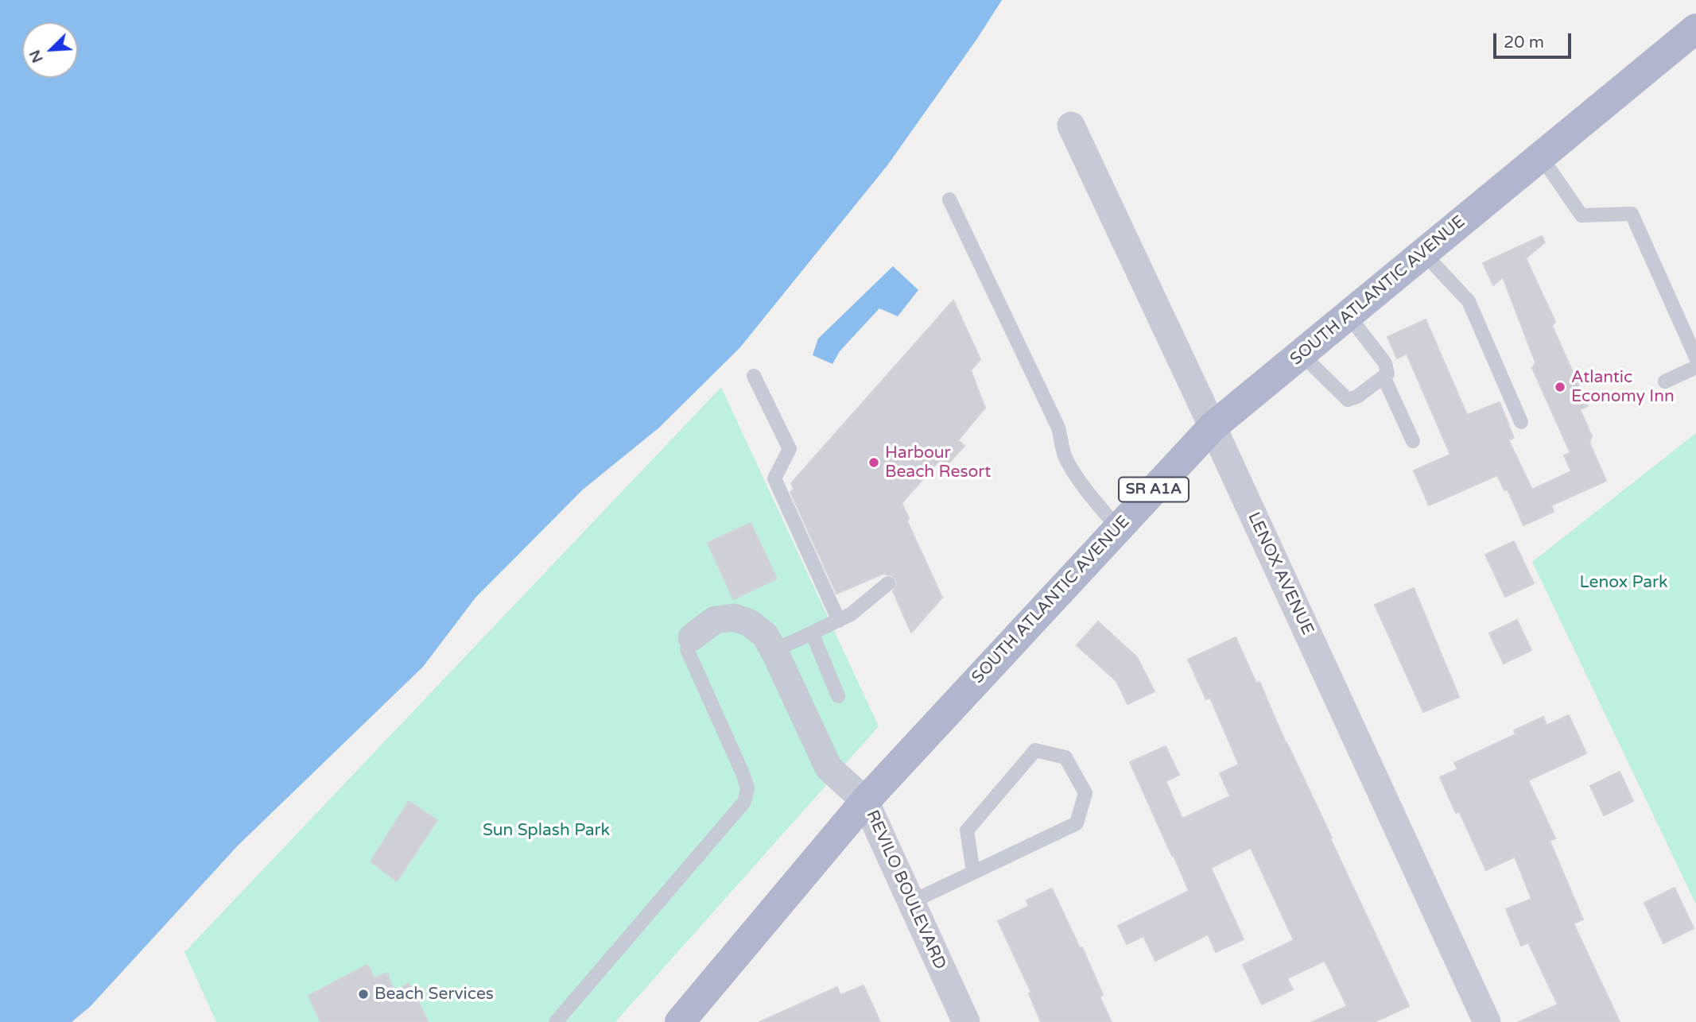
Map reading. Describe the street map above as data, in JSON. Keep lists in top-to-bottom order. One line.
{"streets":{"main road":["SOUTH ATLANTIC AVENUE","SR A1A"],"street":["LENOX AVENUE","REVILO BOULEVARD"]},"crossings":[["SOUTH ATLANTIC AVENUE","LENOX AVENUE"],["SOUTH ATLANTIC AVENUE","REVILO BOULEVARD"]],"parks":["Lenox Park","Sun Splash Park"],"places":["Atlantic Economy Inn","Harbour Beach Resort","Beach Services"],"scale_bar":"20 m","north":"bottom left"}
